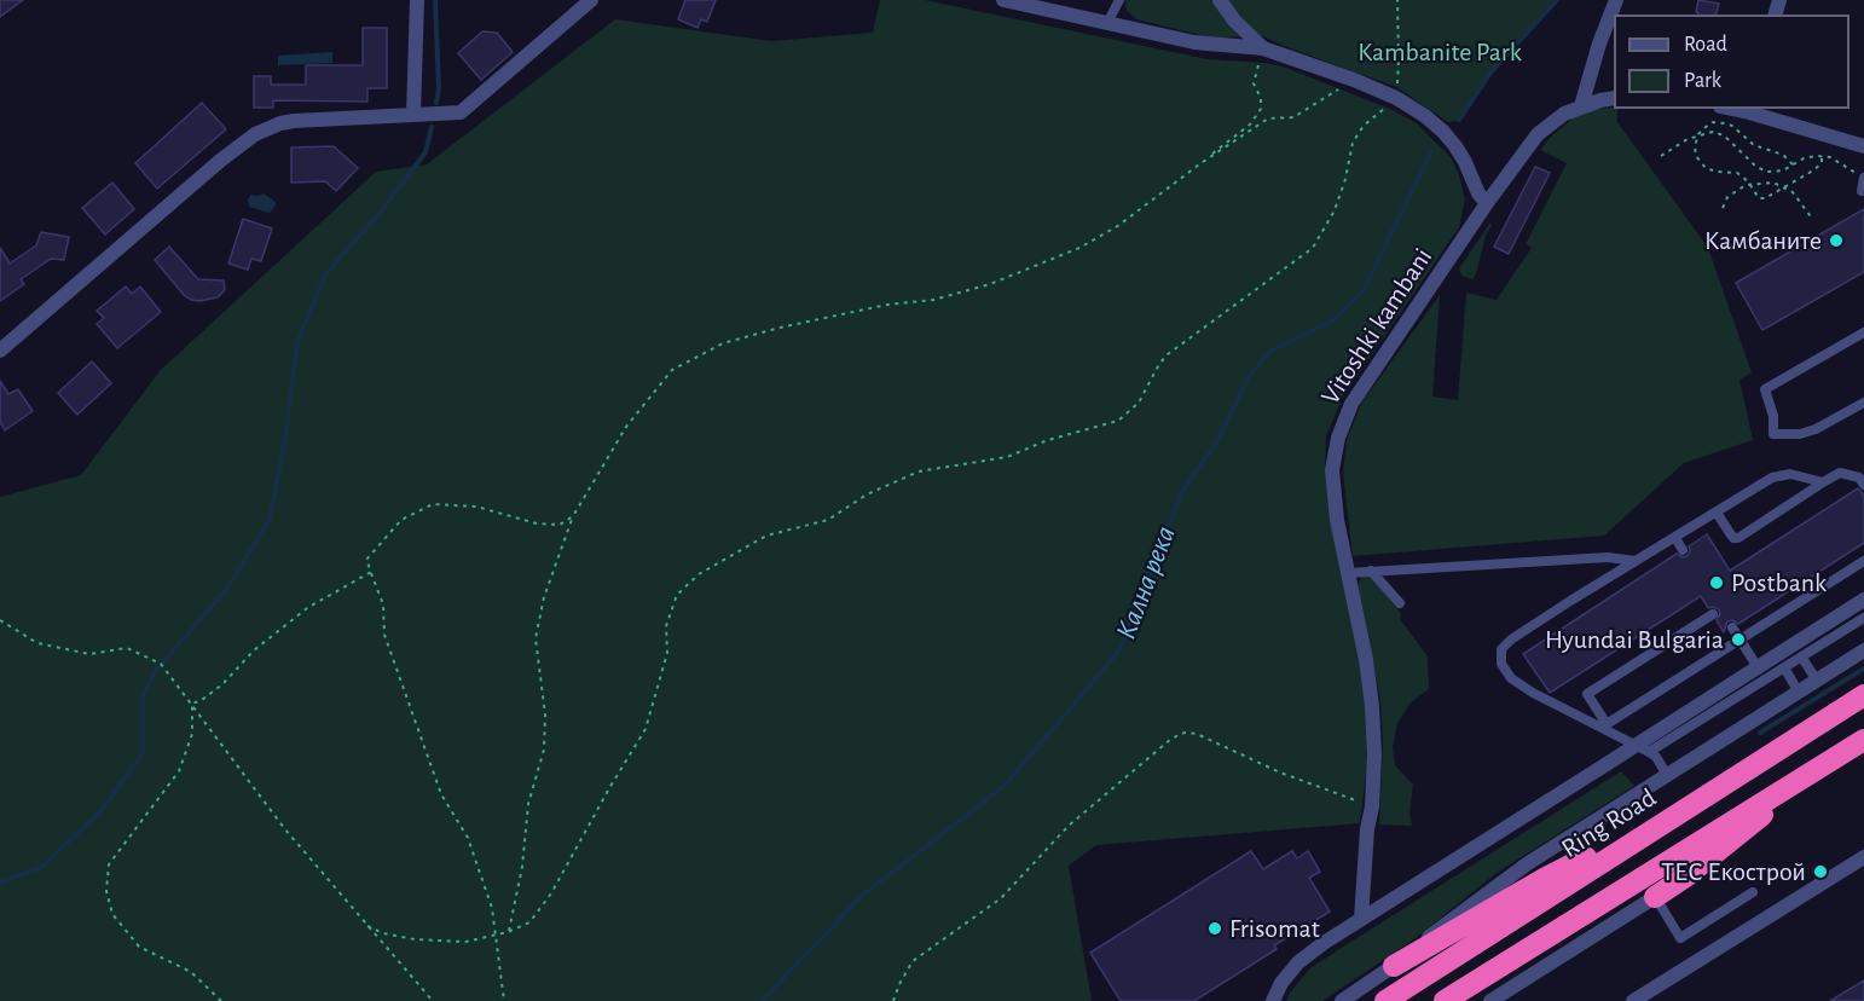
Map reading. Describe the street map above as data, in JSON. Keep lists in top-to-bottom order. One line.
{"streets":{"highway":["Ring Road"],"street":["Vitoshki kambani"]},"water":["Кална река"],"parks":["Kambanite Park"],"places":["Камбаните","Postbank","Hyundai Bulgaria","ТЕС Екострой","Frisomat"],"legend":["Road","Park"]}
